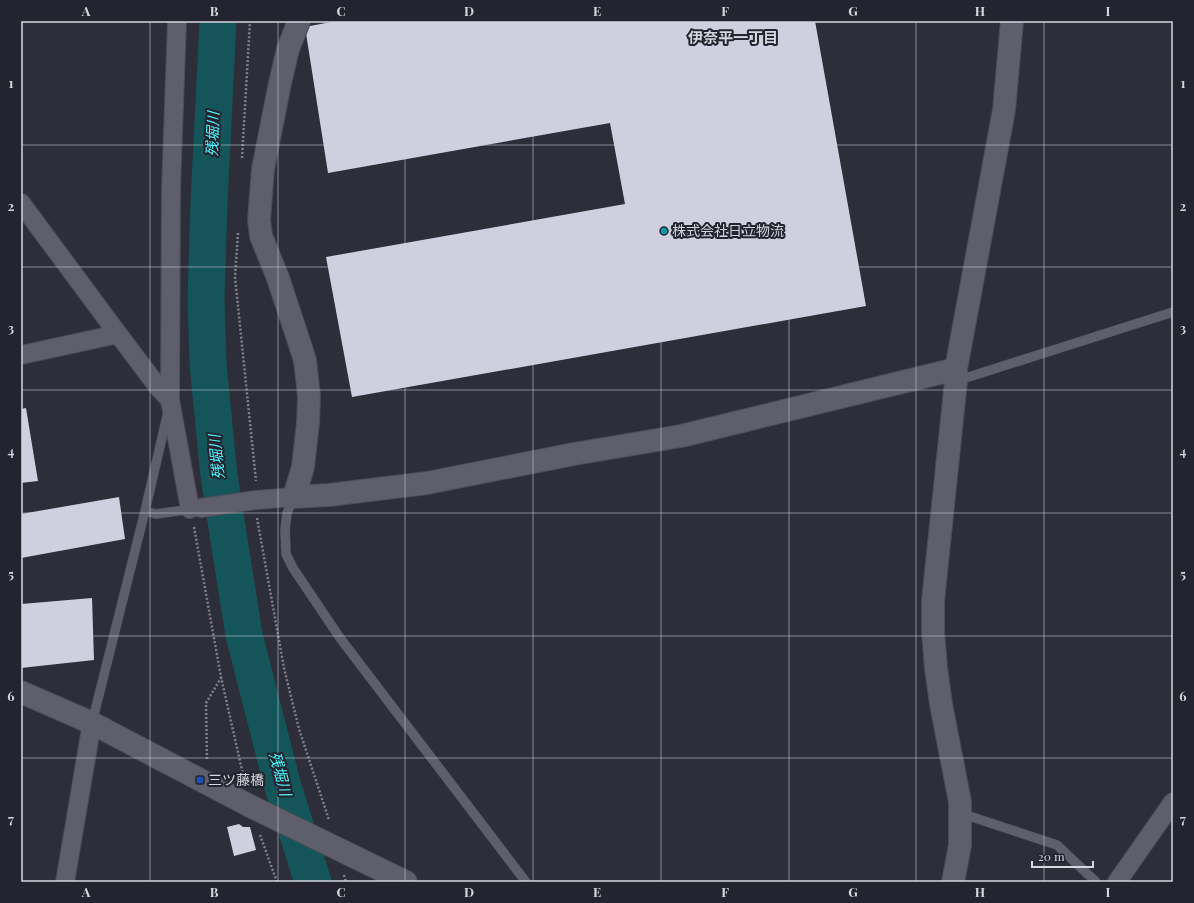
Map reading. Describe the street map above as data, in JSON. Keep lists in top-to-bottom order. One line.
{"districts":["伊奈平一丁目"],"water":["残堀川"],"places":{"other":["株式会社日立物流"],"transit":["三ツ藤橋"]},"scale_bar":"20 m","grid":{"columns":["A","B","C","D","E","F","G","H","I"],"rows":["1","2","3","4","5","6","7"]}}
